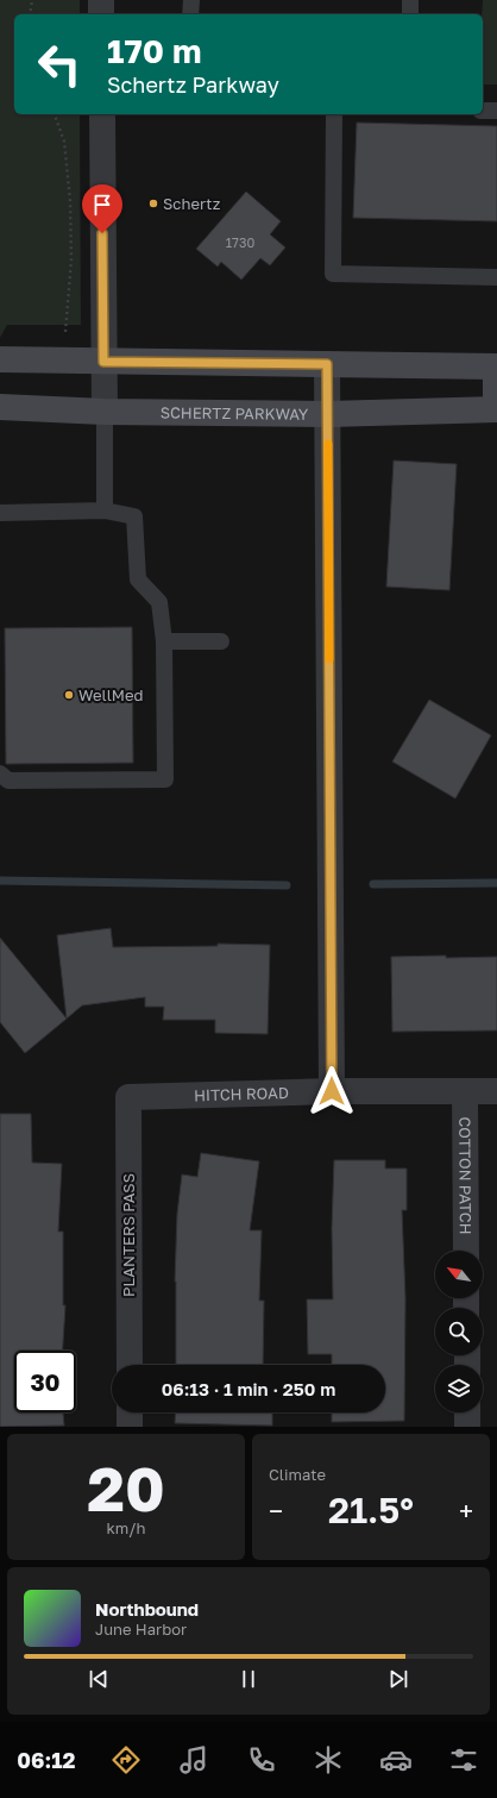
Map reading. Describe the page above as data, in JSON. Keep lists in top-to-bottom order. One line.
{"streets":{"main road":["SCHERTZ PARKWAY"],"street":["HITCH ROAD","COTTON PATCH","PLANTERS PASS"]},"crossings":[["HITCH ROAD","COTTON PATCH"],["HITCH ROAD","PLANTERS PASS"]],"places":["Schertz","WellMed"],"house_numbers":["1730"],"north":"top left","page":{"turn":["170 m","Schertz Parkway"],"limit":"30","trip":"06:13 · 1 min · 250 m","tile":[["20","km/h"],"Climate"],"heat":["−","21.5°","+"],"song":["Northbound","June Harbor"],"tabs":"06:12"}}
